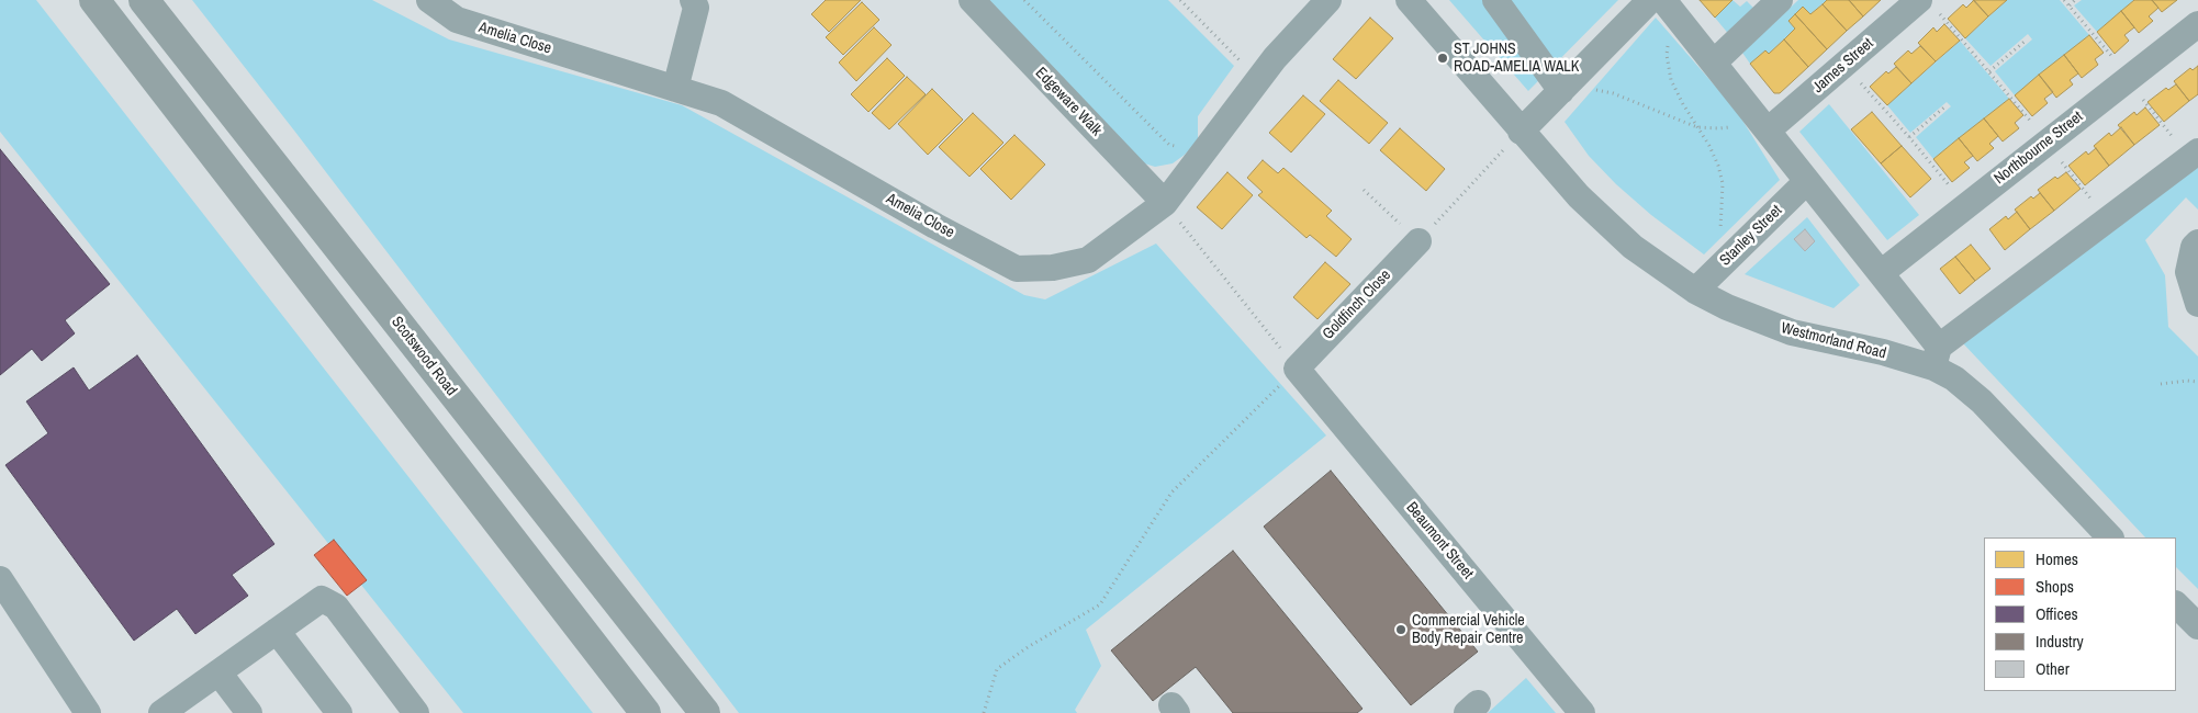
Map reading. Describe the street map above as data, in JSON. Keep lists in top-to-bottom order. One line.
{"streets":{"main road":["Scotswood Road"],"street":["Amelia Close","James Street","Edgeware Walk","Northbourne Street","Stanley Street","Goldfinch Close","Westmorland Road","Beaumont Street"]},"crossings":[["Amelia Close","Edgeware Walk"],["Stanley Street","Westmorland Road"],["Goldfinch Close","Beaumont Street"]],"places":["ST JOHNS ROAD-AMELIA WALK","Commercial Vehicle Body Repair Centre"],"legend":["Homes","Shops","Offices","Industry","Other"]}
